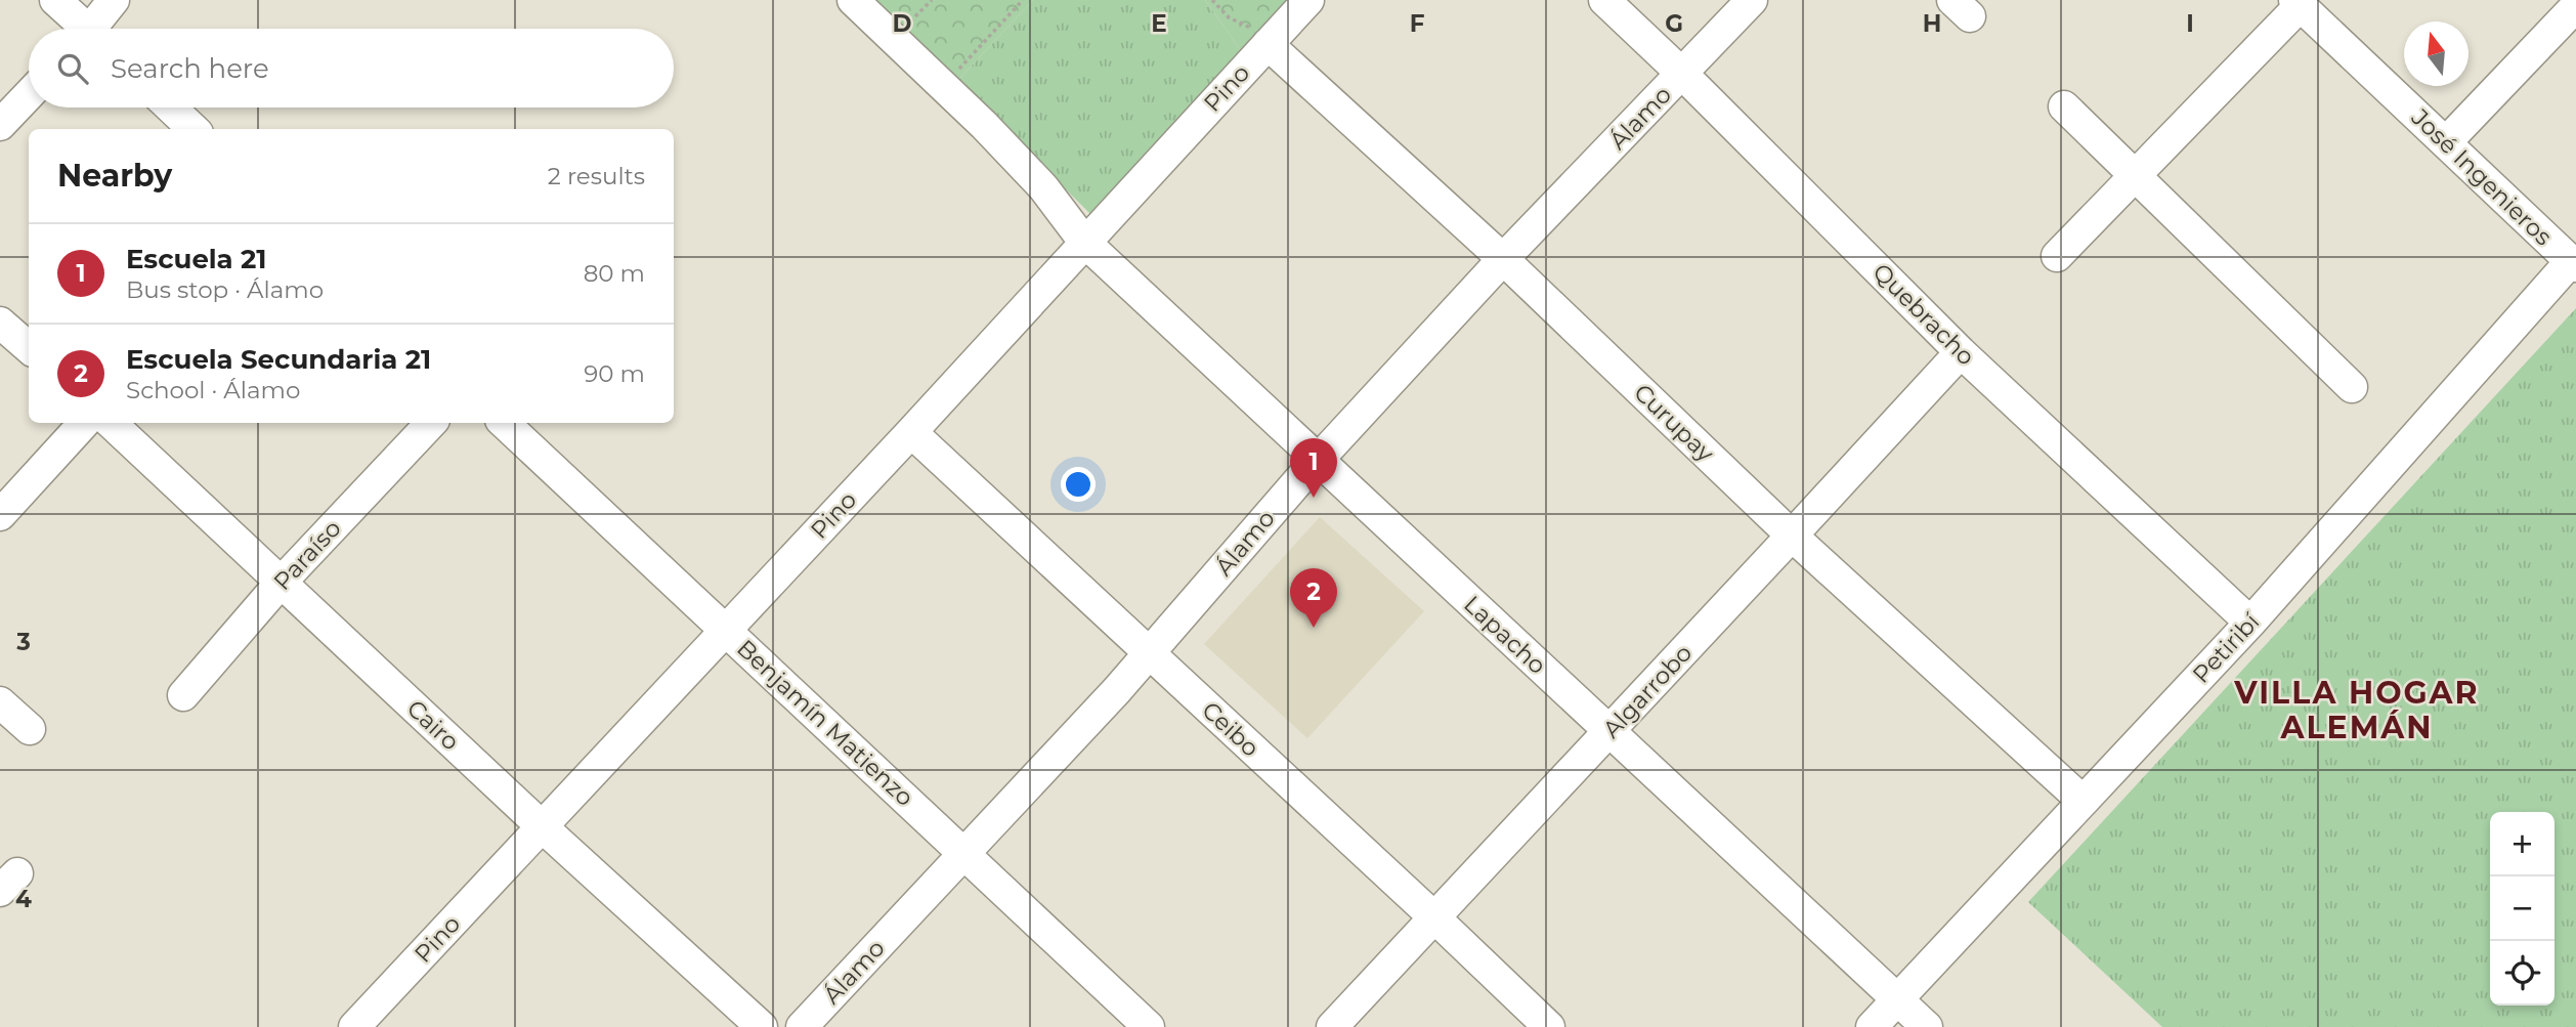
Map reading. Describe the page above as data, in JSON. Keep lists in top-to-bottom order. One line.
{"streets":{"street":["Pino","Álamo","José Ingenieros","Quebracho","Curupay","Paraíso","Lapacho","Petiribí","Algarrobo","Benjamín Matienzo","Cairo","Ceibo"]},"crossings":[["Pino","Curupay"],["Pino","Lapacho"],["Pino","Benjamín Matienzo"],["Pino","Cairo"],["Pino","Ceibo"],["Álamo","Quebracho"],["Álamo","Curupay"],["Álamo","Lapacho"],["Álamo","Benjamín Matienzo"],["Álamo","Ceibo"],["José Ingenieros","Petiribí"],["Quebracho","Petiribí"],["Quebracho","Algarrobo"],["Curupay","Petiribí"],["Curupay","Algarrobo"],["Paraíso","Cairo"],["Lapacho","Petiribí"],["Lapacho","Algarrobo"],["Algarrobo","Ceibo"]],"districts":["VILLA HOGAR ALEMÁN"],"north":"top","page":{"search":"Search here","heading":["Nearby","2 results"],"list":[{"mark":"1","name":"Escuela 21","note":"Bus stop · Álamo","value":"80 m"},{"mark":"2","name":"Escuela Secundaria 21","note":"School · Álamo","value":"90 m"}],"pins":["1","2"],"map_buttons":["+","−"]},"grid":{"columns":["D","E","F","G","H","I"],"rows":["3","4"]}}
